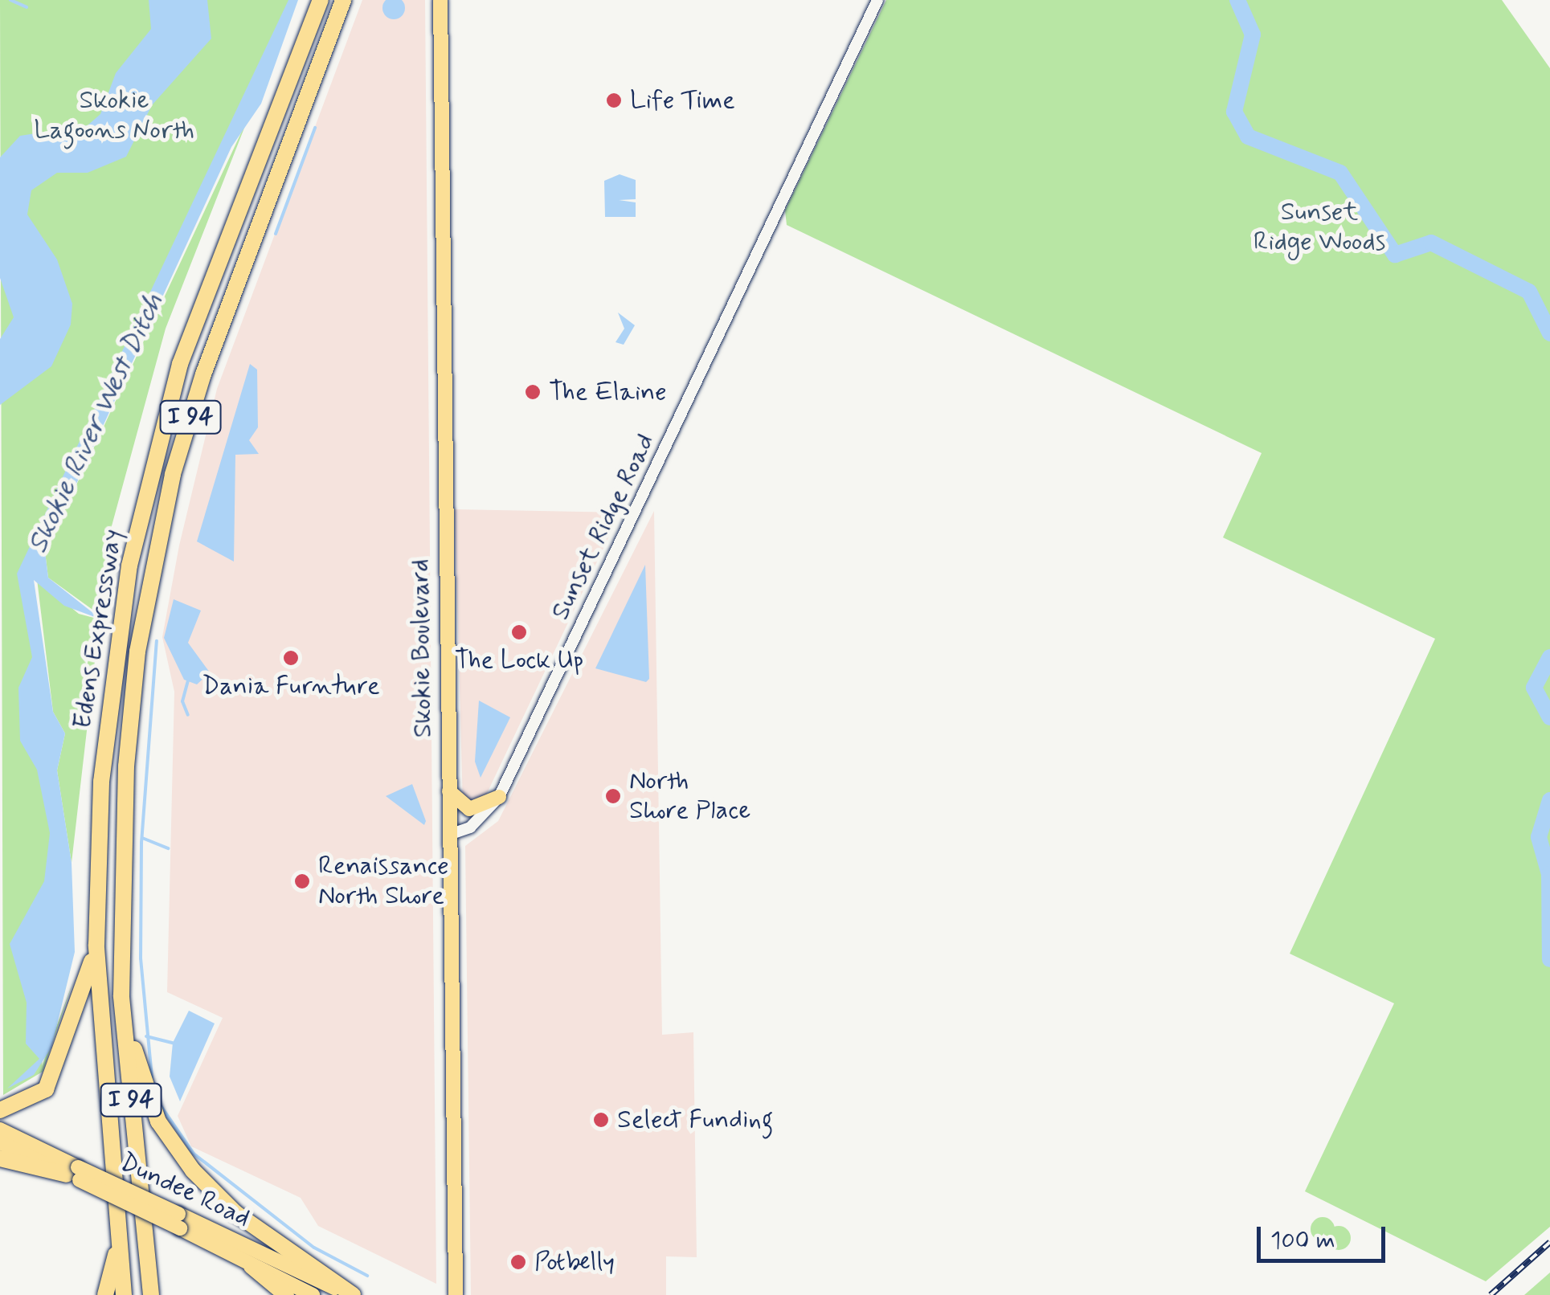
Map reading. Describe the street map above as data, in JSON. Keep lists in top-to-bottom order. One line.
{"streets":{"highway":["I 94","Edens Expressway"],"main road":["Skokie Boulevard","Dundee Road"],"street":["Sunset Ridge Road"]},"crossings":[["Sunset Ridge Road","Skokie Boulevard"]],"water":["Skokie River West Ditch"],"parks":["Skokie Lagoons North","Sunset Ridge Woods"],"places":["Life Time","The Elaine","The Lock Up","Dania Furnture","North Shore Place","Renaissance North Shore","Select Funding","Potbelly"],"scale_bar":"100 m"}
